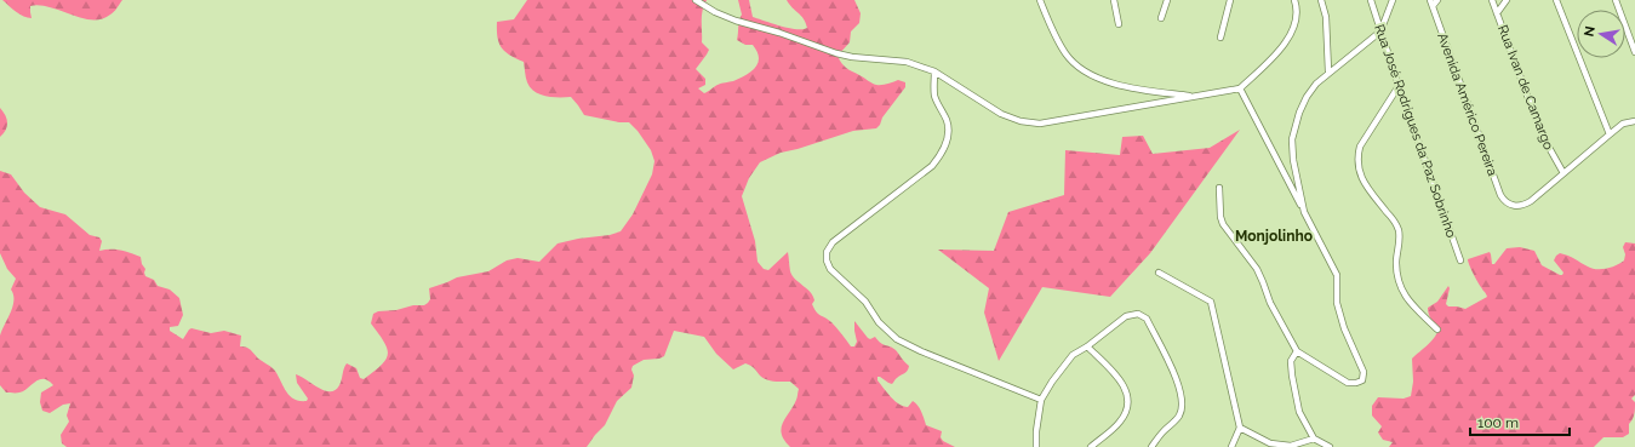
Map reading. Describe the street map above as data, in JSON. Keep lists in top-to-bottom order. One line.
{"streets":{"street":["Rua Ivan de Camargo","Avenida Américo Pereira","Rua José Rodrigues da Paz Sobrinho"]},"crossings":[["Rua Ivan de Camargo","Avenida Américo Pereira"]],"districts":["Monjolinho"],"scale_bar":"100 m","north":"left"}
